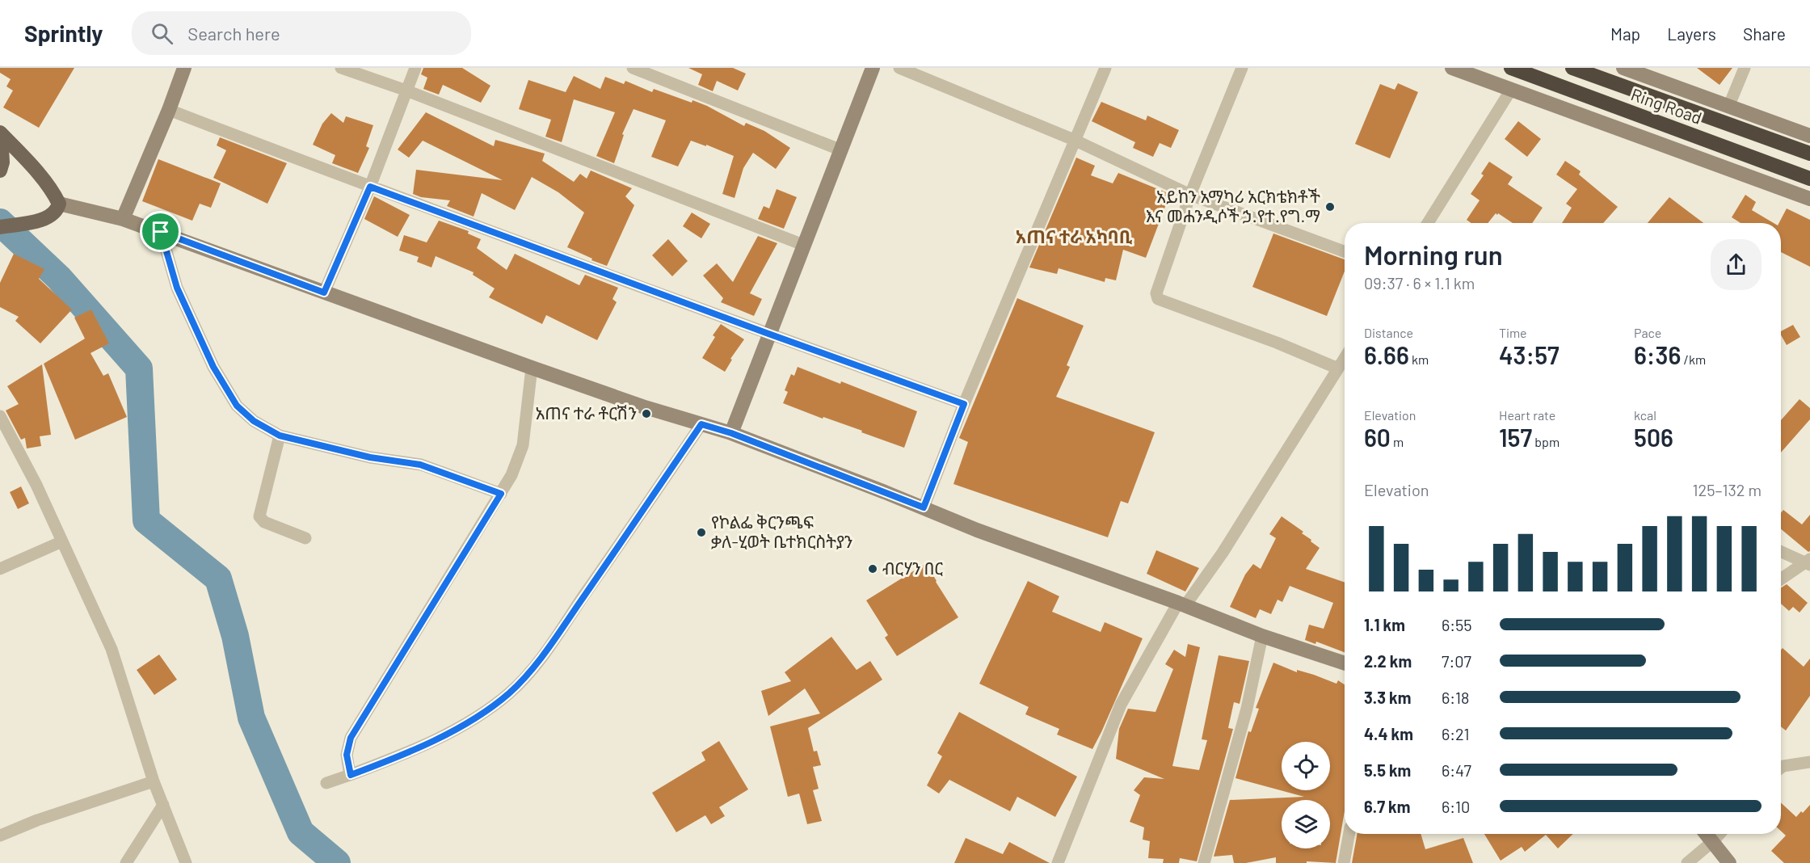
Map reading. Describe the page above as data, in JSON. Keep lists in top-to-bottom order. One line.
{"streets":{"highway":["Ring Road"]},"districts":["አጠና ተራ አካባቢ"],"places":["አይከን አማካሪ አርክቴክቶች እና መሐንዲሶች ኃ.የተ.የግ.ማ","አጠና ተራ ቶርሽን","የኮልፌ ቅርንጫፍ ቃለ-ሂወት ቤተክርስትያን","ብርሃን በር"],"page":{"header":"Sprintly","search":"Search here","nav":["Map","Layers","Share"],"heading":["Morning run","09:37 · 6 × 1.1 km"],"stats":[["Distance","6.66 km"],["Time","43:57"],["Pace","6:36 /km"],["Elevation","60 m"],["Heart rate","157 bpm"],["kcal","506"]],"chart":["Elevation","125–132 m"],"list":[{"name":"1.1 km","note":"6:55"},{"name":"2.2 km","note":"7:07"},{"name":"3.3 km","note":"6:18"},{"name":"4.4 km","note":"6:21"},{"name":"5.5 km","note":"6:47"},{"name":"6.7 km","note":"6:10"}]}}
